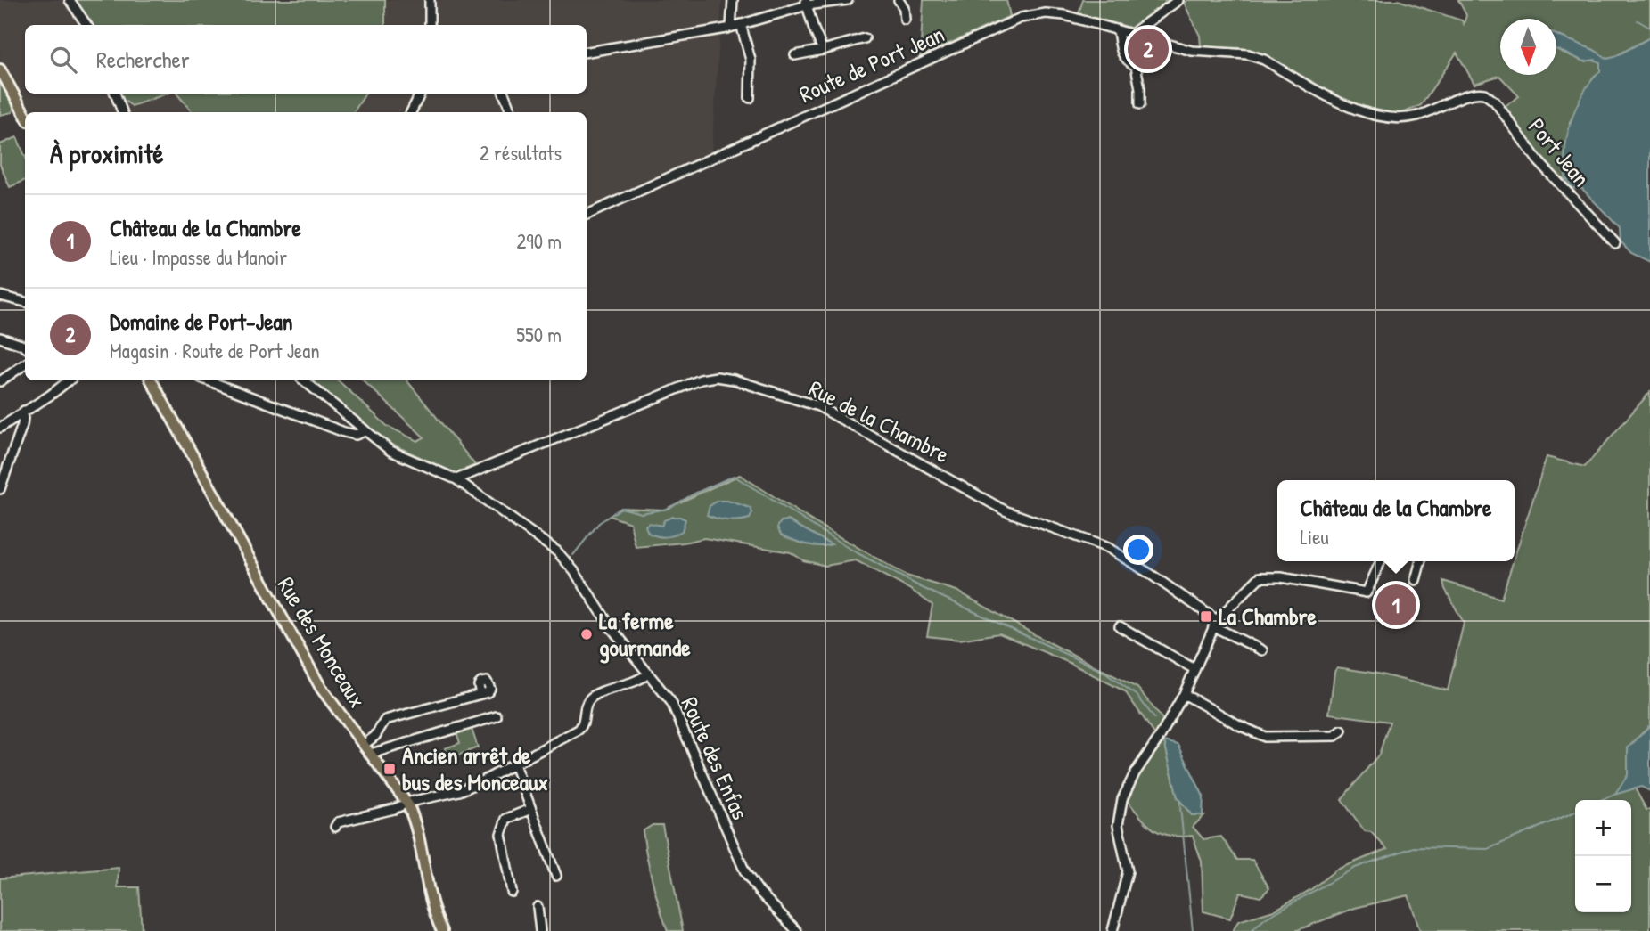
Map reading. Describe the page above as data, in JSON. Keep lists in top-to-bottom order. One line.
{"streets":{"main road":["Rue des Monceaux"],"street":["Route de Port Jean","Port Jean","Rue de la Chambre","Route des Enfas"]},"crossings":[["Route de Port Jean","Port Jean"],["Rue de la Chambre","Route des Enfas"]],"places":{"transit":["La Chambre","Ancien arrêt de bus des Monceaux"],"other":["La ferme gourmande"]},"north":"bottom","page":{"pins":["2","1"],"search":"Rechercher","heading":["À proximité","2 résultats"],"list":[{"mark":"1","name":"Château de la Chambre","note":"Lieu · Impasse du Manoir","value":"290 m"},{"mark":"2","name":"Domaine de Port-Jean","note":"Magasin · Route de Port Jean","value":"550 m"}],"popup":["Château de la Chambre","Lieu"],"map_buttons":["+","−"]}}
